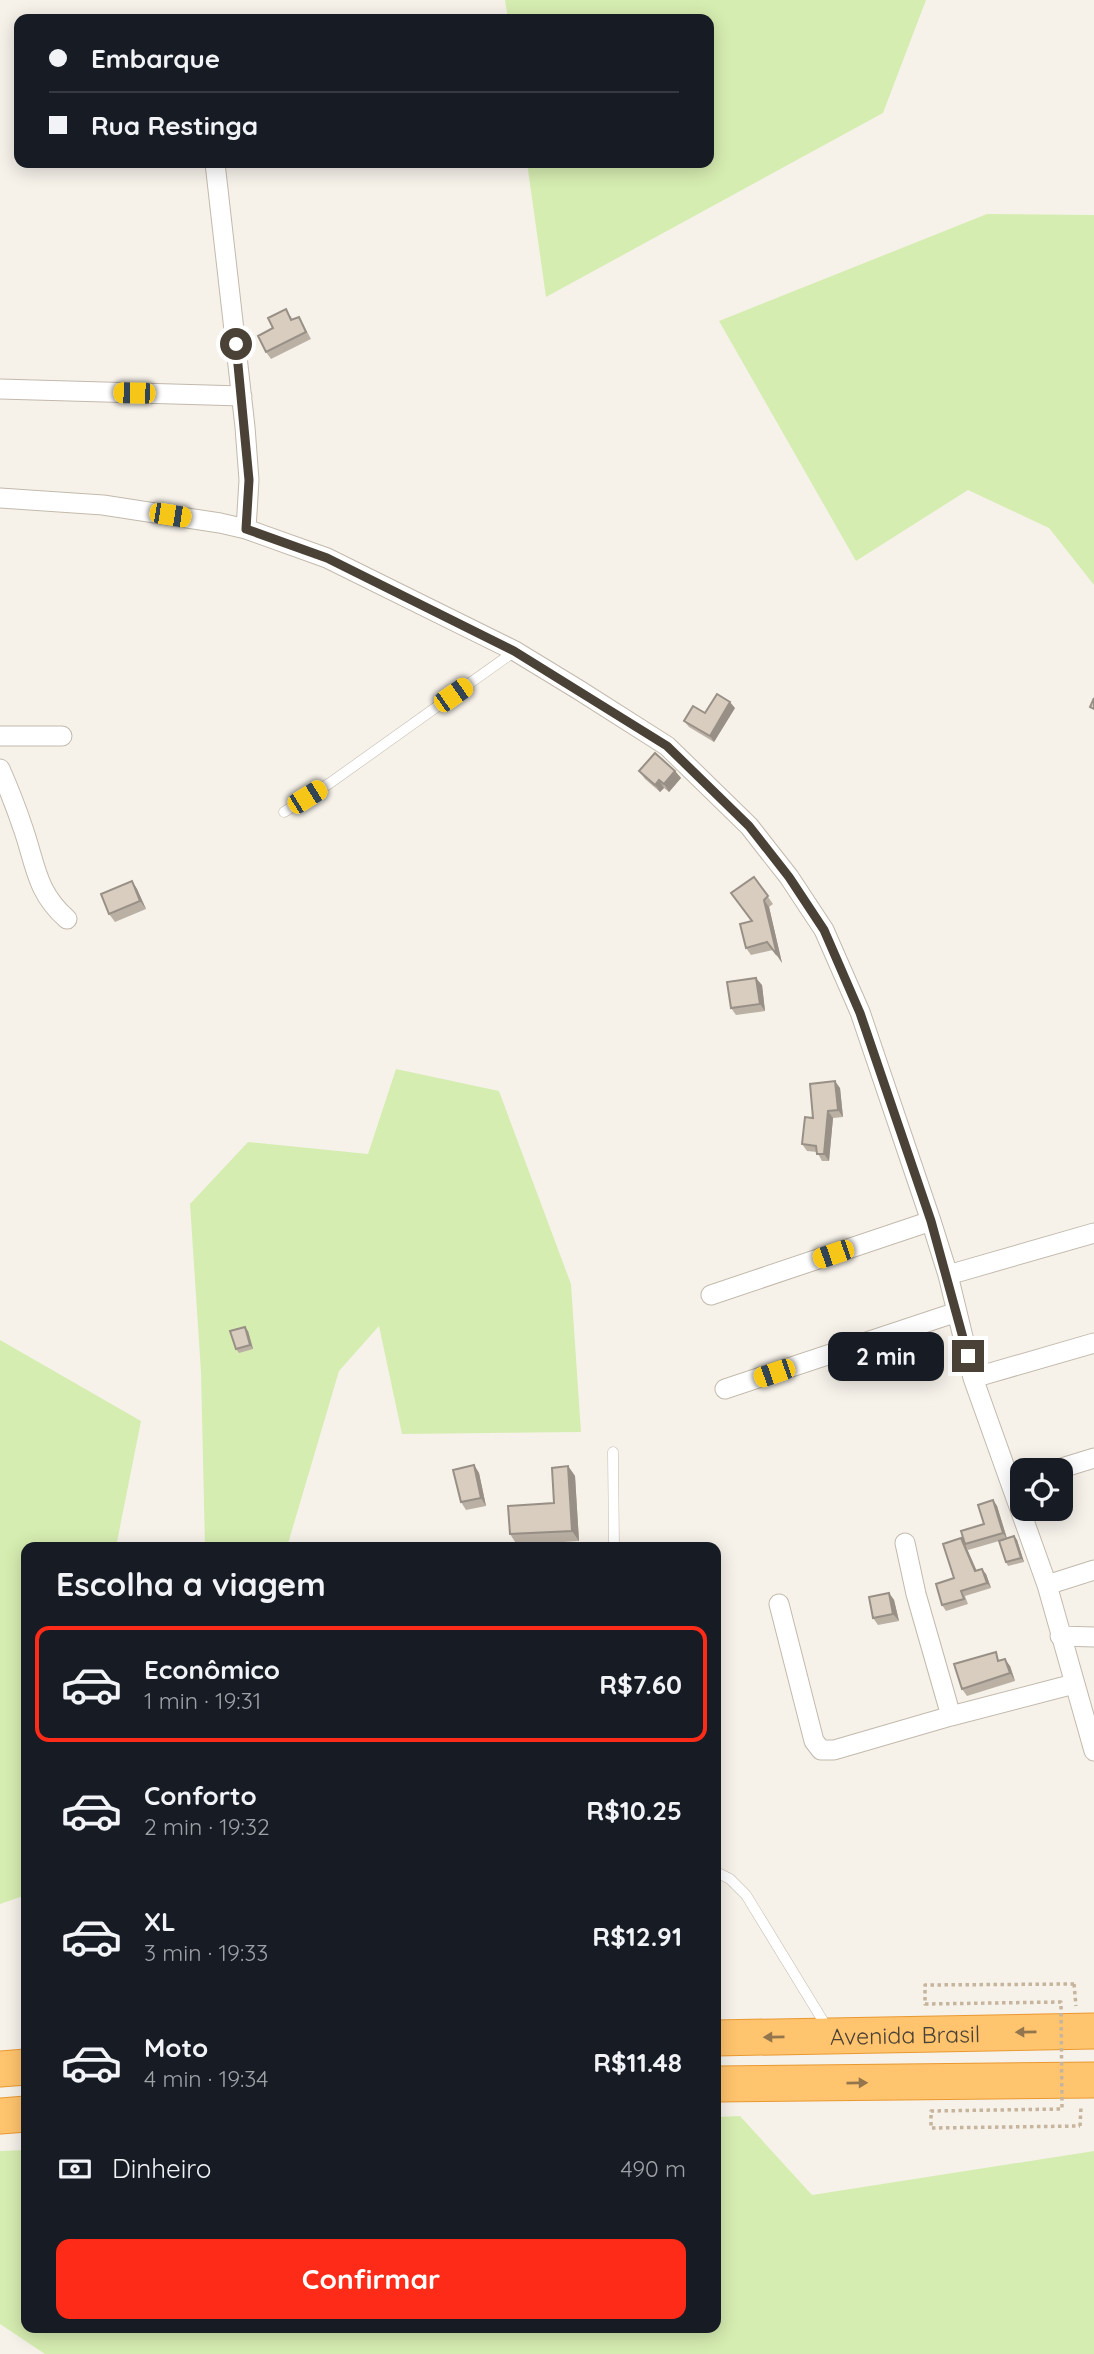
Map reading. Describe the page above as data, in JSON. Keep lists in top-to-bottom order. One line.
{"streets":{"highway":["Avenida Brasil"]},"page":{"banner":["Embarque","Rua Restinga"],"bubble":"2 min","heading":"Escolha a viagem","list":[{"name":"Econômico","note":"1 min · 19:31","value":"R$7.60"},{"name":"Conforto","note":"2 min · 19:32","value":"R$10.25"},{"name":"XL","note":"3 min · 19:33","value":"R$12.91"},{"name":"Moto","note":"4 min · 19:34","value":"R$11.48"}],"pay":["Dinheiro","490 m"],"buttons":"Confirmar"}}
